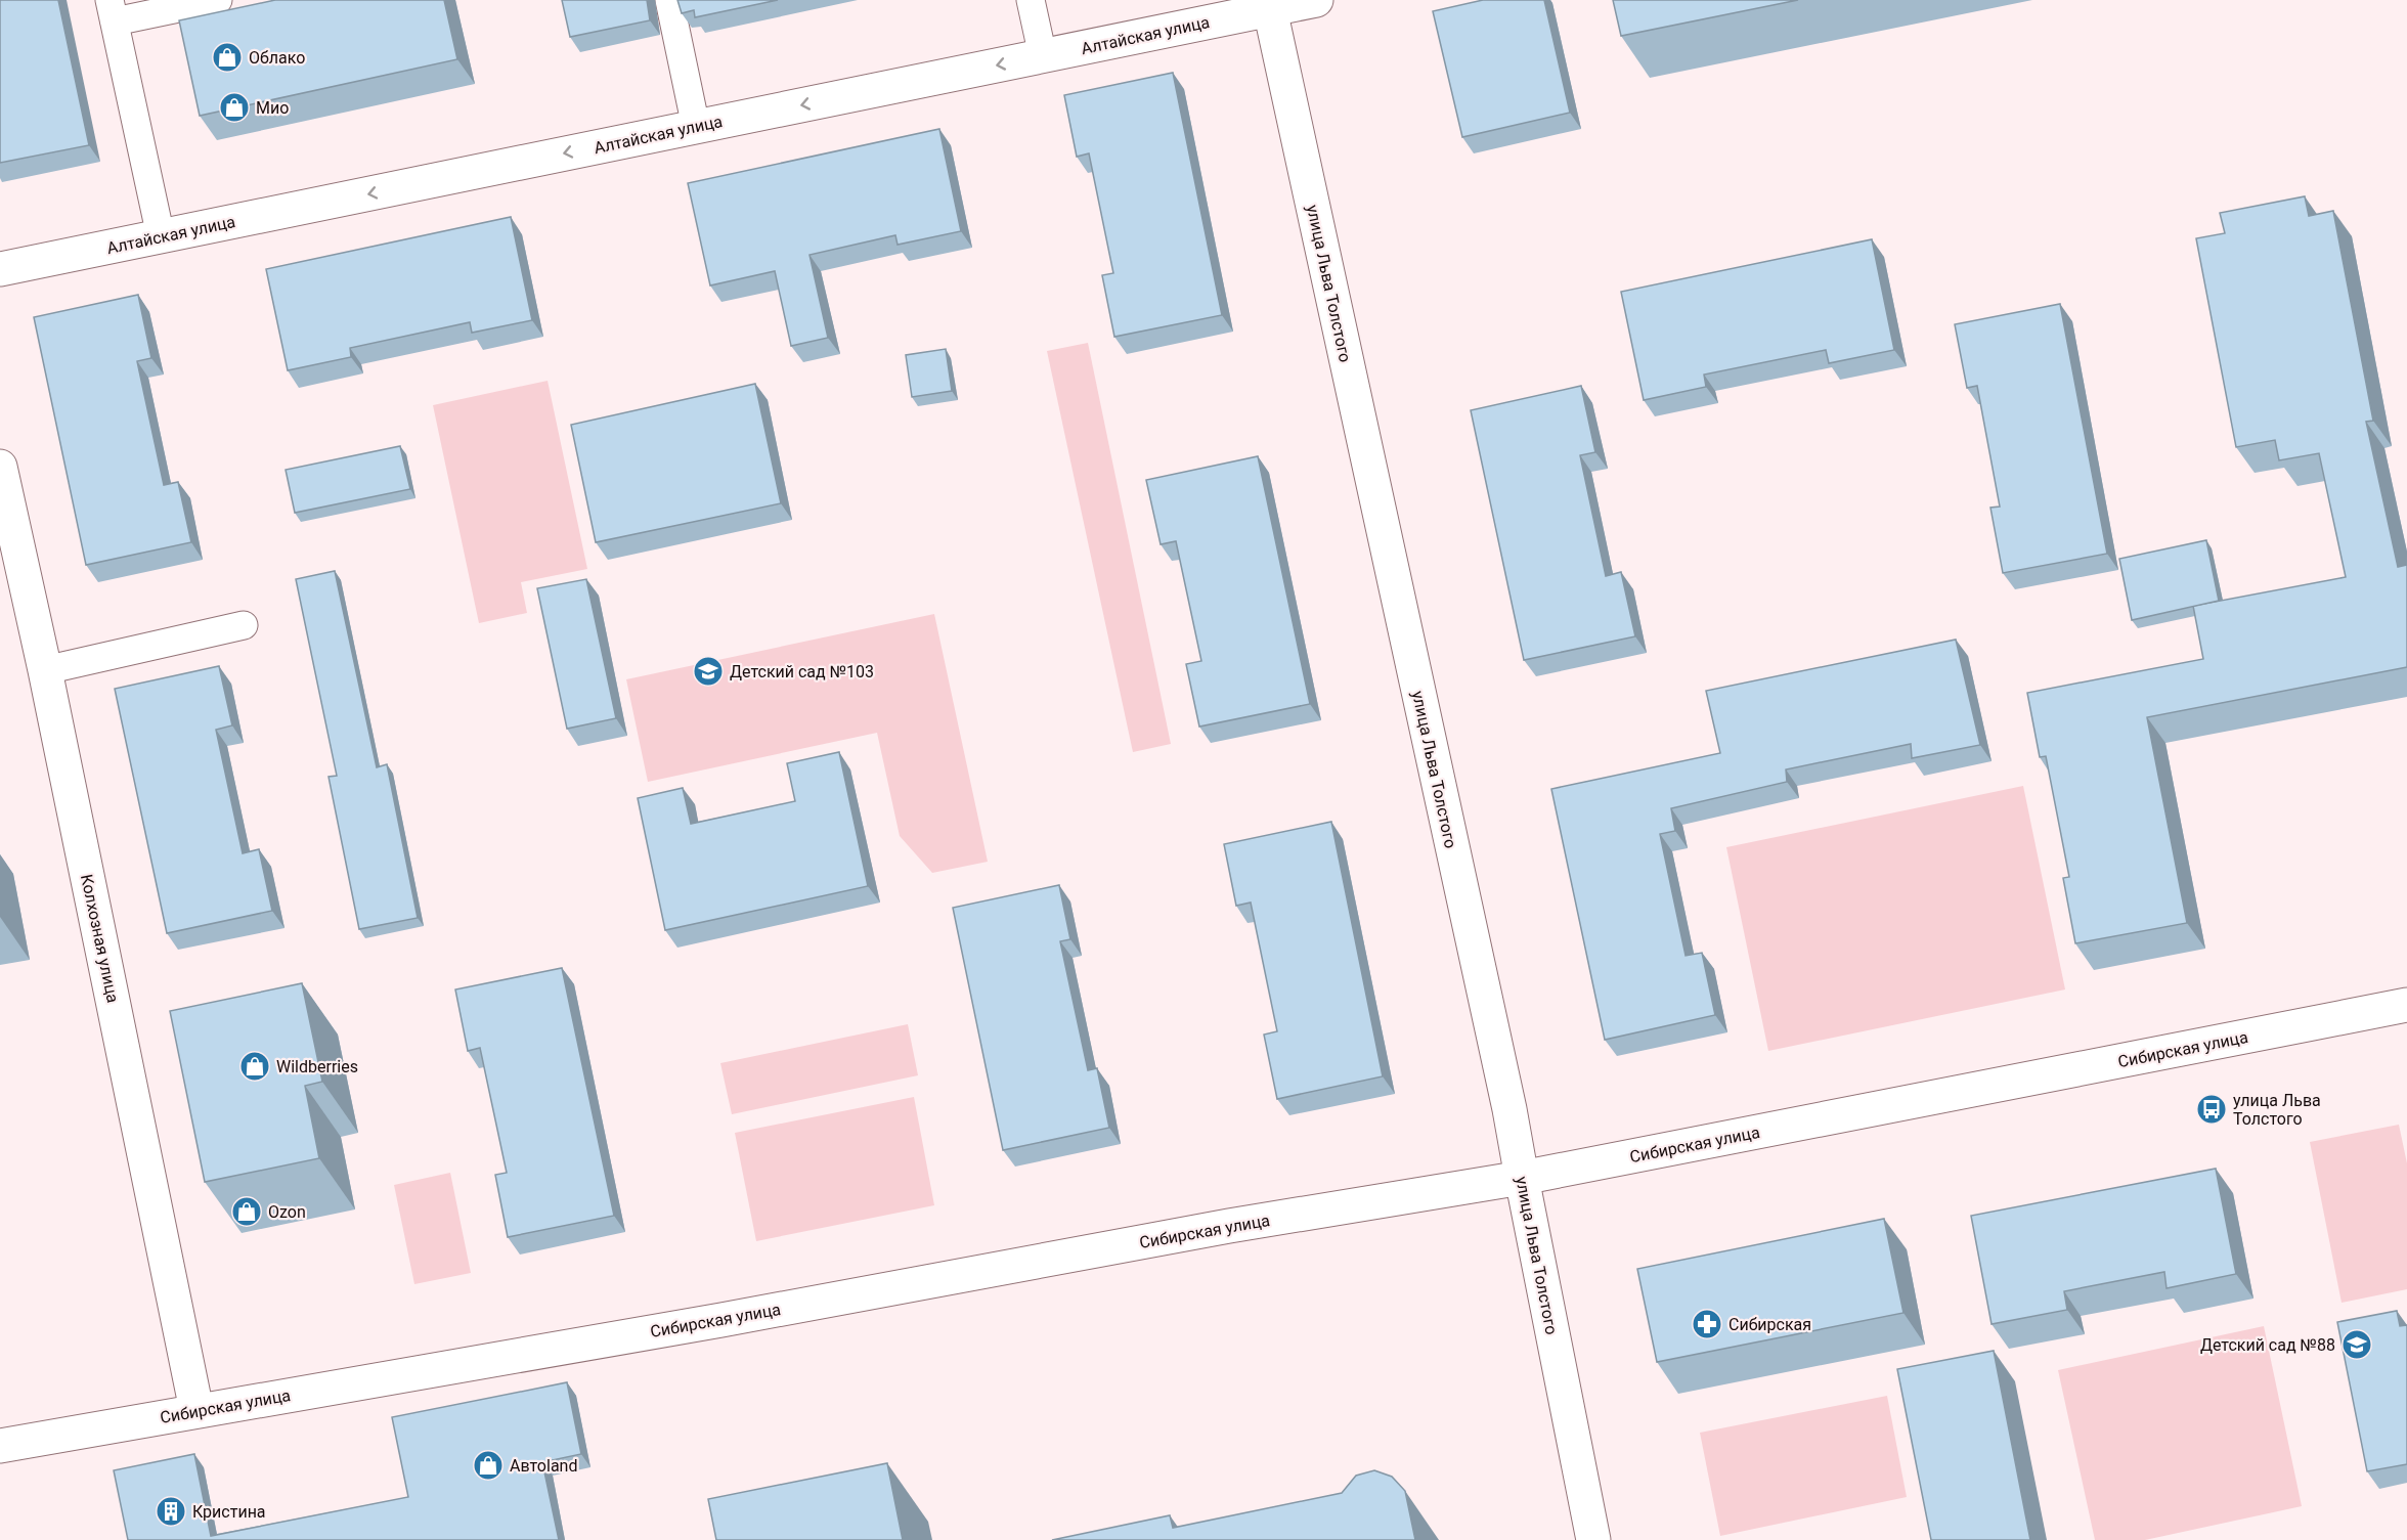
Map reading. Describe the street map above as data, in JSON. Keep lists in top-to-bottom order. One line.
{"streets":{"main road":["Алтайская улица","улица Льва Толстого","Колхозная улица","Сибирская улица"]},"crossings":[["Алтайская улица","улица Льва Толстого"],["улица Льва Толстого","Сибирская улица"],["Колхозная улица","Сибирская улица"]],"one_way":["Алтайская улица"],"places":{"shop":["Облако","Мио","Wildberries","Ozon","Автоland"],"school or university":["Детский сад №103","Детский сад №88"],"bus stop":["улица Льва Толстого"],"pharmacy":["Сибирская"],"building":["Кристина"]}}
